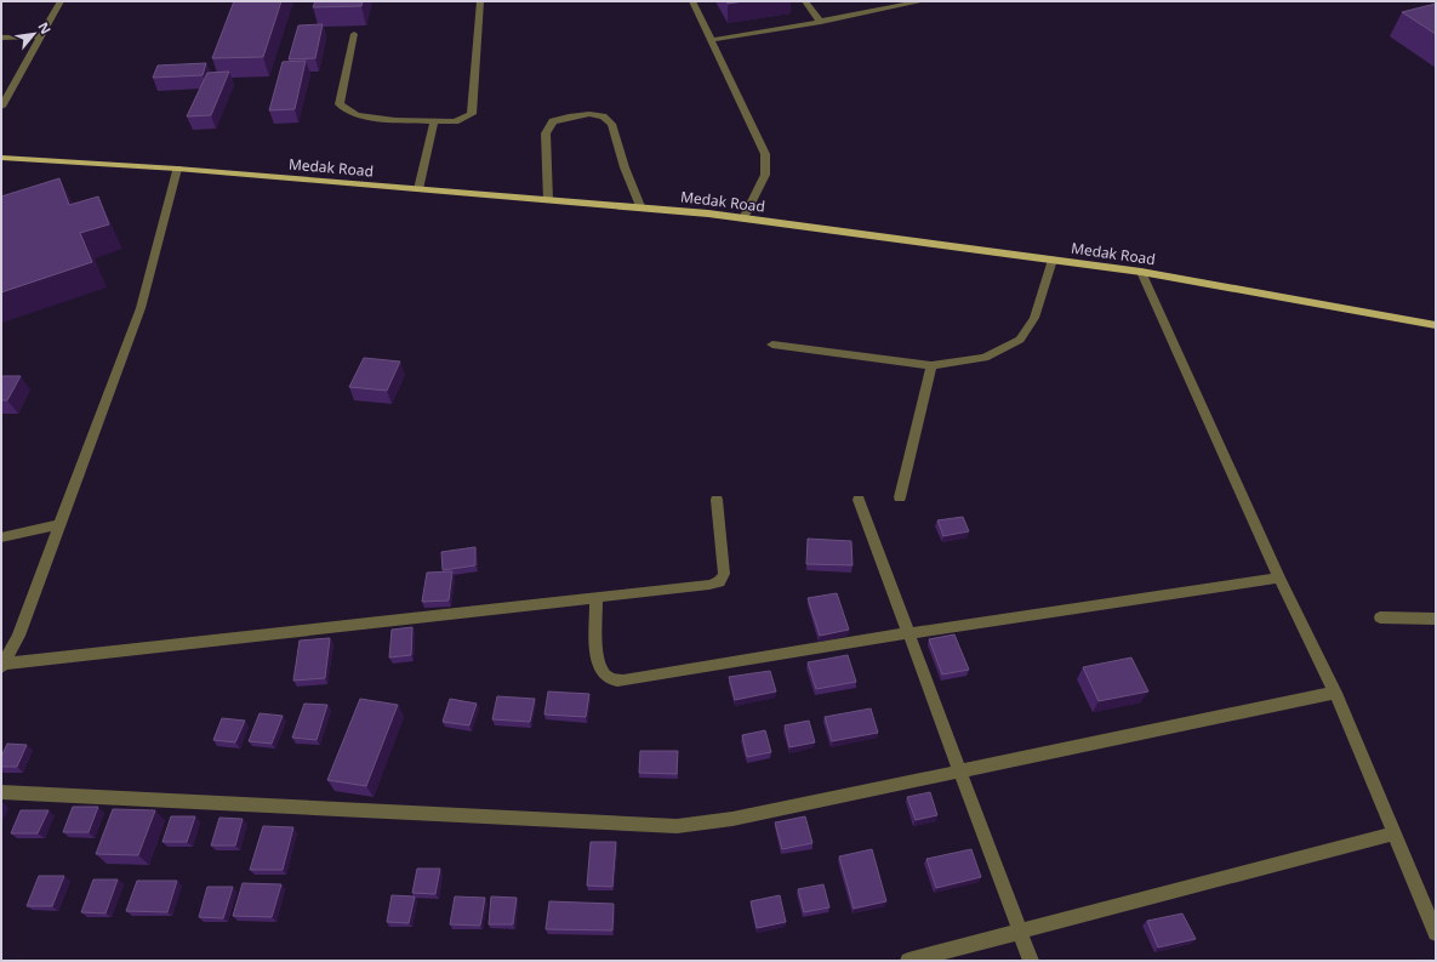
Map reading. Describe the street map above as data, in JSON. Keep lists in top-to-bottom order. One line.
{"streets":{"main road":["Medak Road"]},"north":"top right"}
